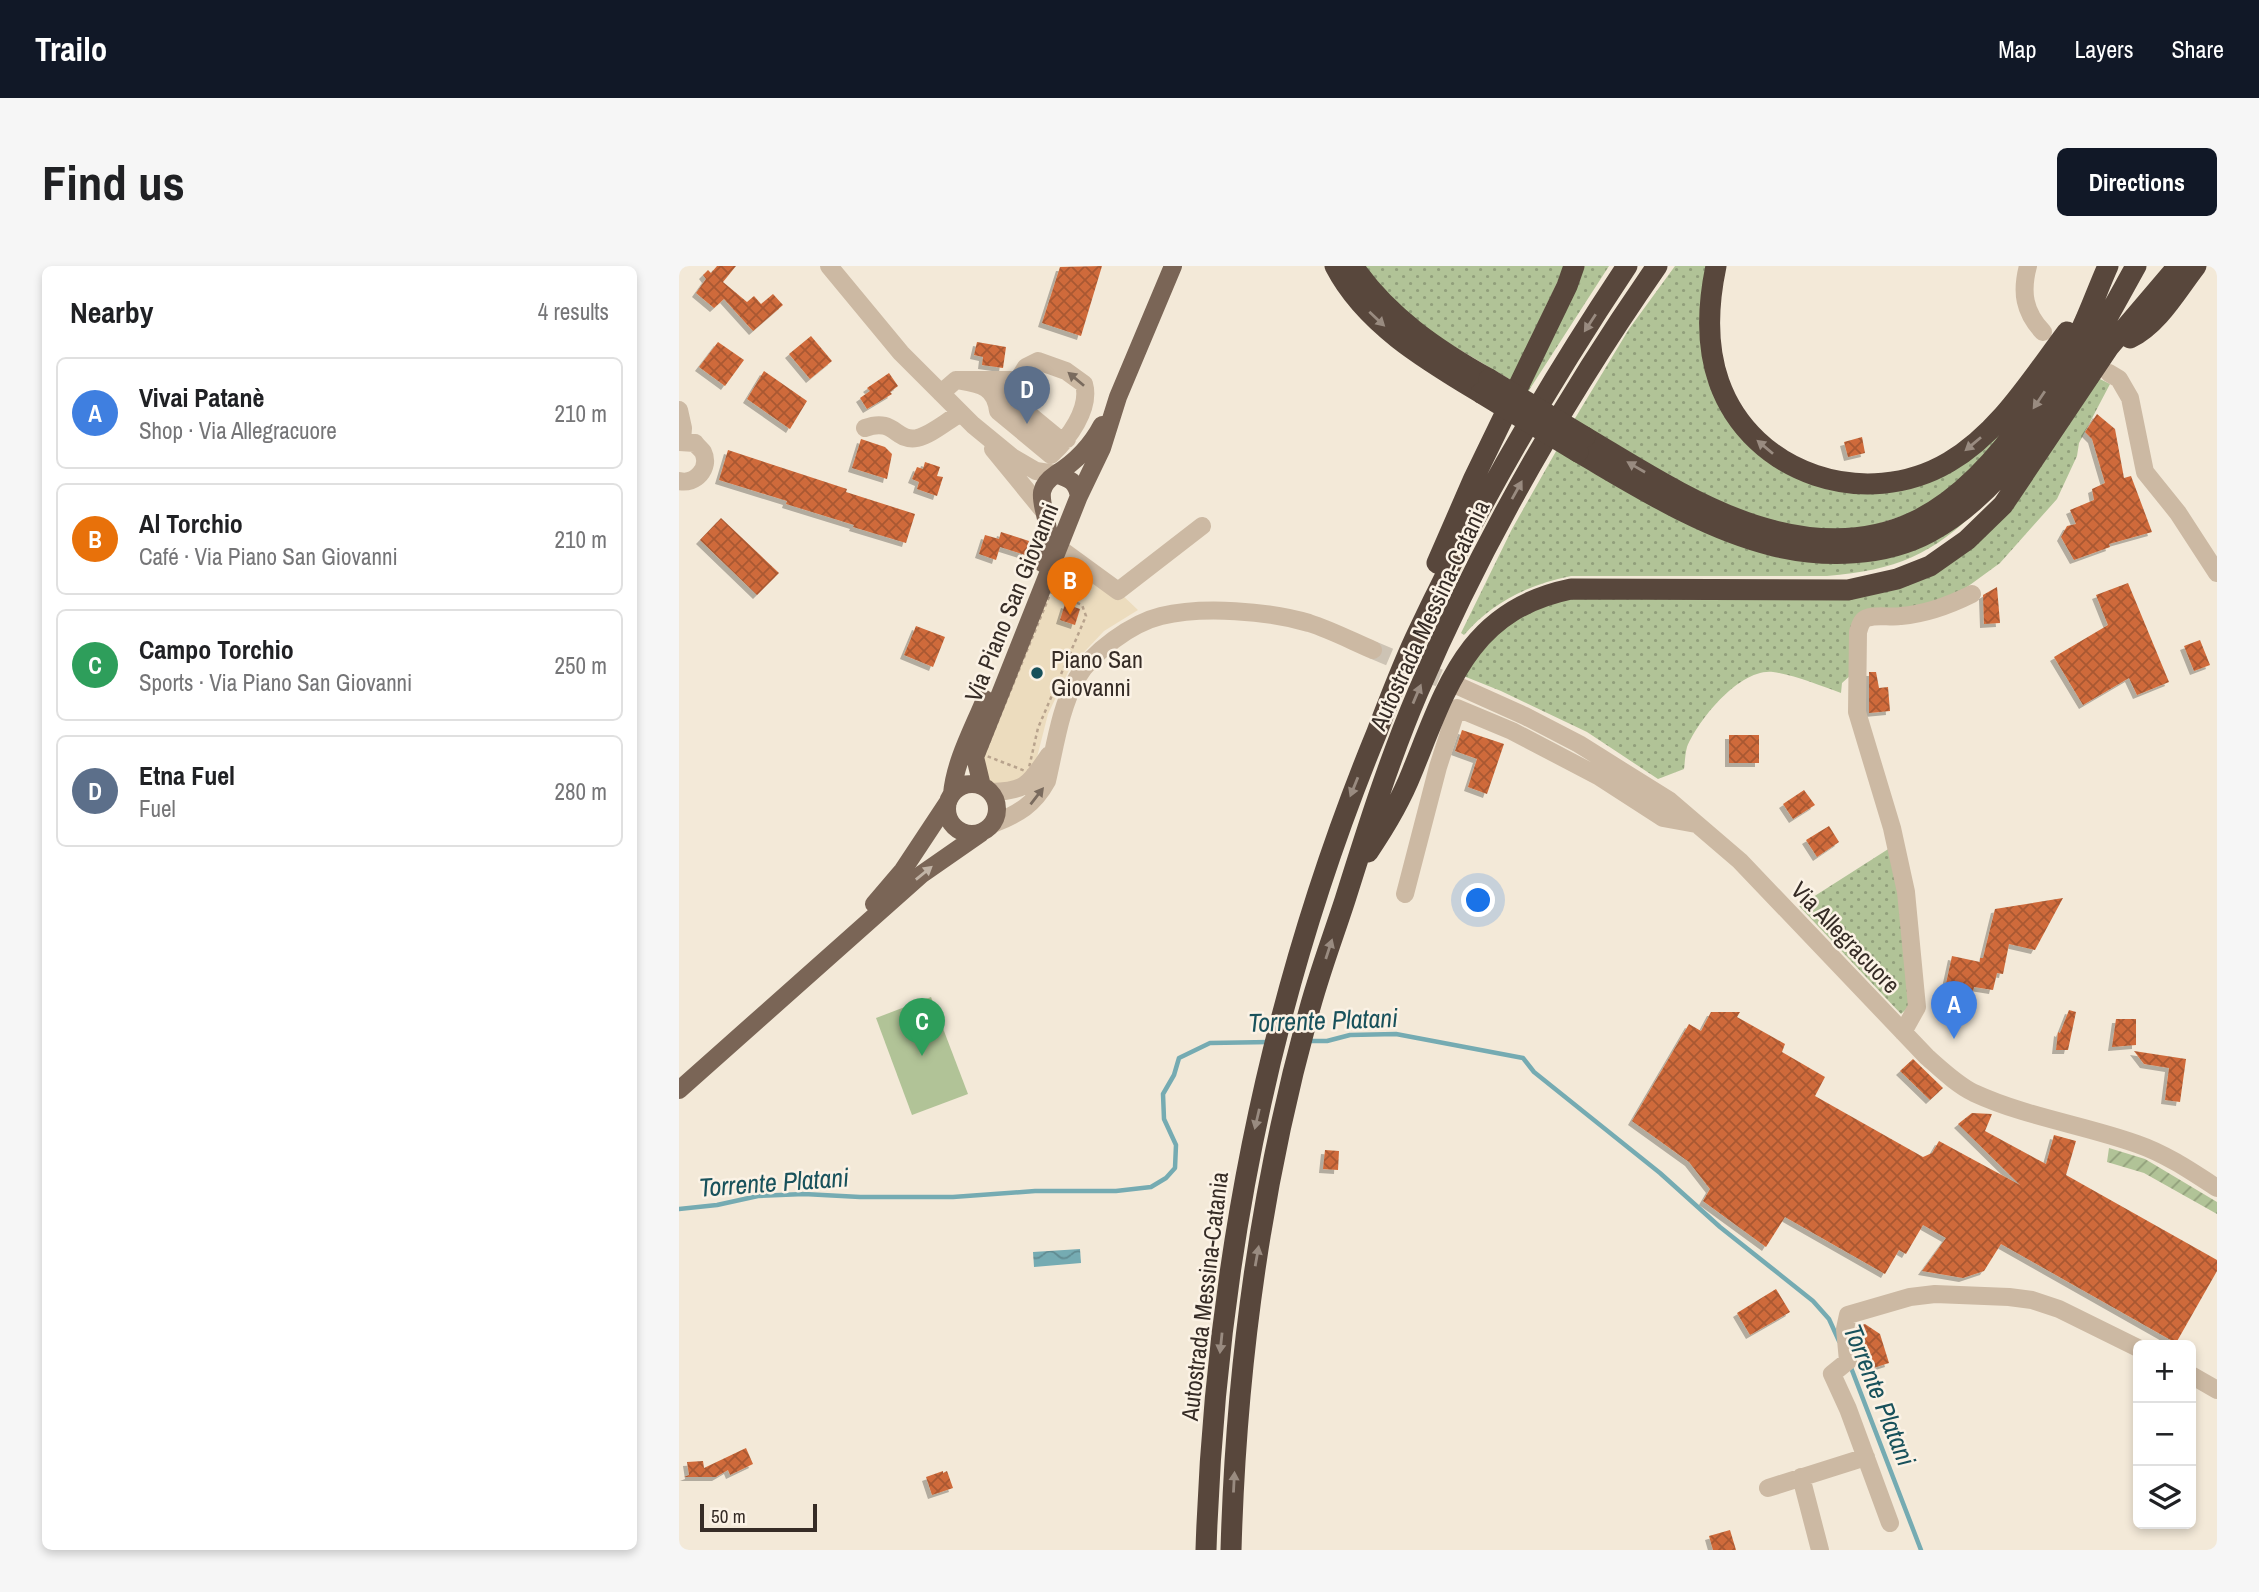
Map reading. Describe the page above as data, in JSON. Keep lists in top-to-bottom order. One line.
{"streets":{"highway":["Autostrada Messina-Catania"],"main road":["Via Piano San Giovanni"],"street":["Via Allegracuore"]},"water":["Torrente Platani"],"places":["Piano San Giovanni"],"scale_bar":"50 m","page":{"header":"Trailo","nav":["Map","Layers","Share"],"buttons":"Directions","title":"Find us","heading":["Nearby","4 results"],"list":[{"mark":"A","name":"Vivai Patanè","note":"Shop · Via Allegracuore","value":"210 m"},{"mark":"B","name":"Al Torchio","note":"Café · Via Piano San Giovanni","value":"210 m"},{"mark":"C","name":"Campo Torchio","note":"Sports · Via Piano San Giovanni","value":"250 m"},{"mark":"D","name":"Etna Fuel","note":"Fuel","value":"280 m"}],"pins":["D","B","A","C"],"map_buttons":["+","−"],"scale":"50 m"}}
